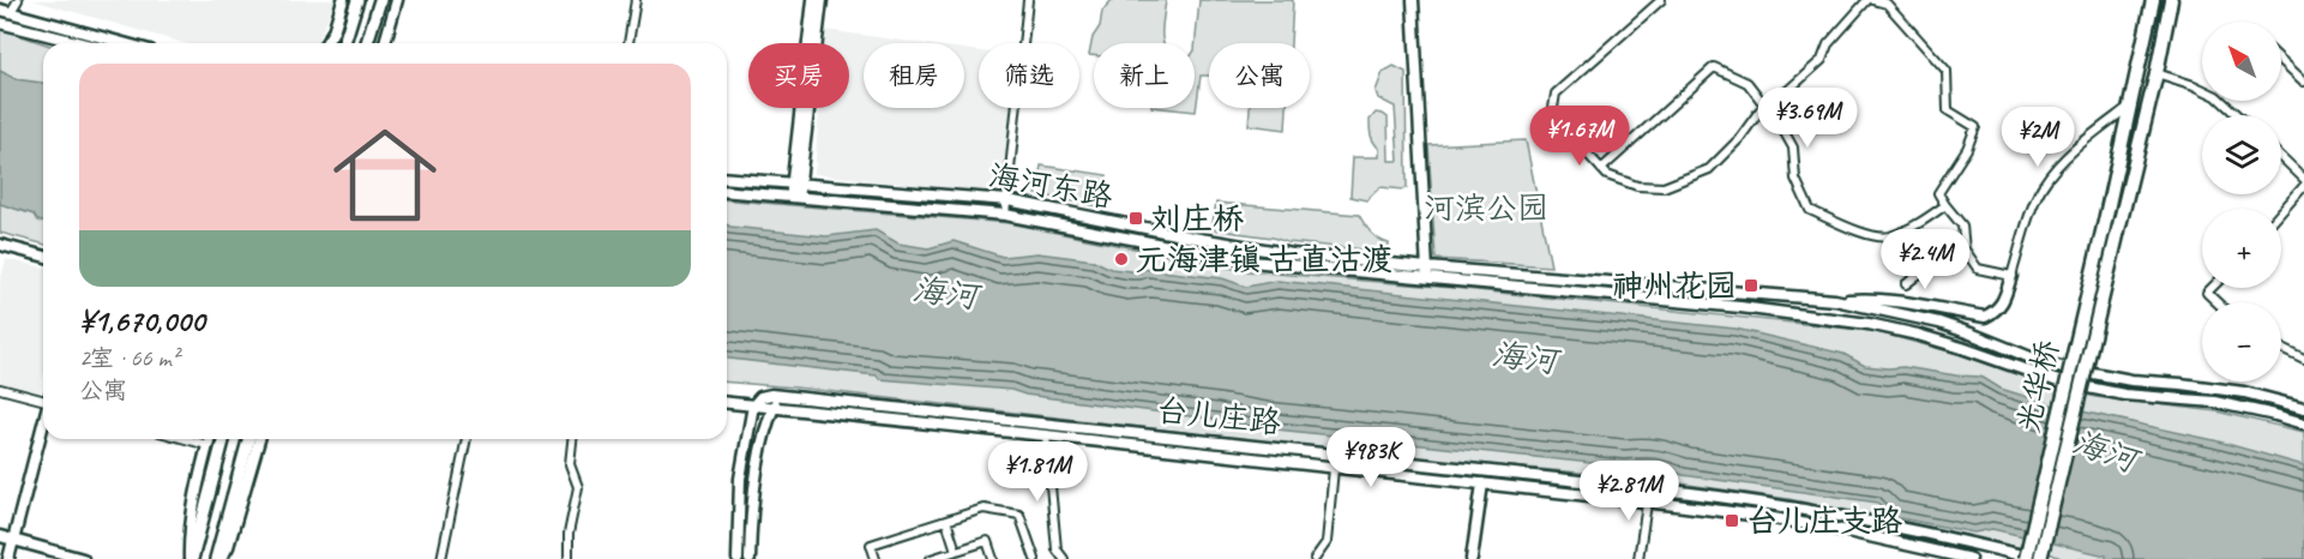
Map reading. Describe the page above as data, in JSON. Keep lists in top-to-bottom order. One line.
{"streets":{"highway":["光华桥"],"street":["海河东路","台儿庄路"]},"water":["海河"],"parks":["河滨公园"],"places":{"transit":["刘庄桥","神州花园","台儿庄支路"],"other":["元海津镇 古直沽渡"]},"north":"top left","page":{"map_buttons":["+","−"],"chip":["买房","租房","筛选","新上","公寓"],"list":[{"name":"¥1,670,000","note":"2室 · 66 m² · 公寓"}],"price":["¥3.69M","¥1.67M","¥2M","¥2.4M","¥983K","¥1.81M","¥2.81M"]}}
